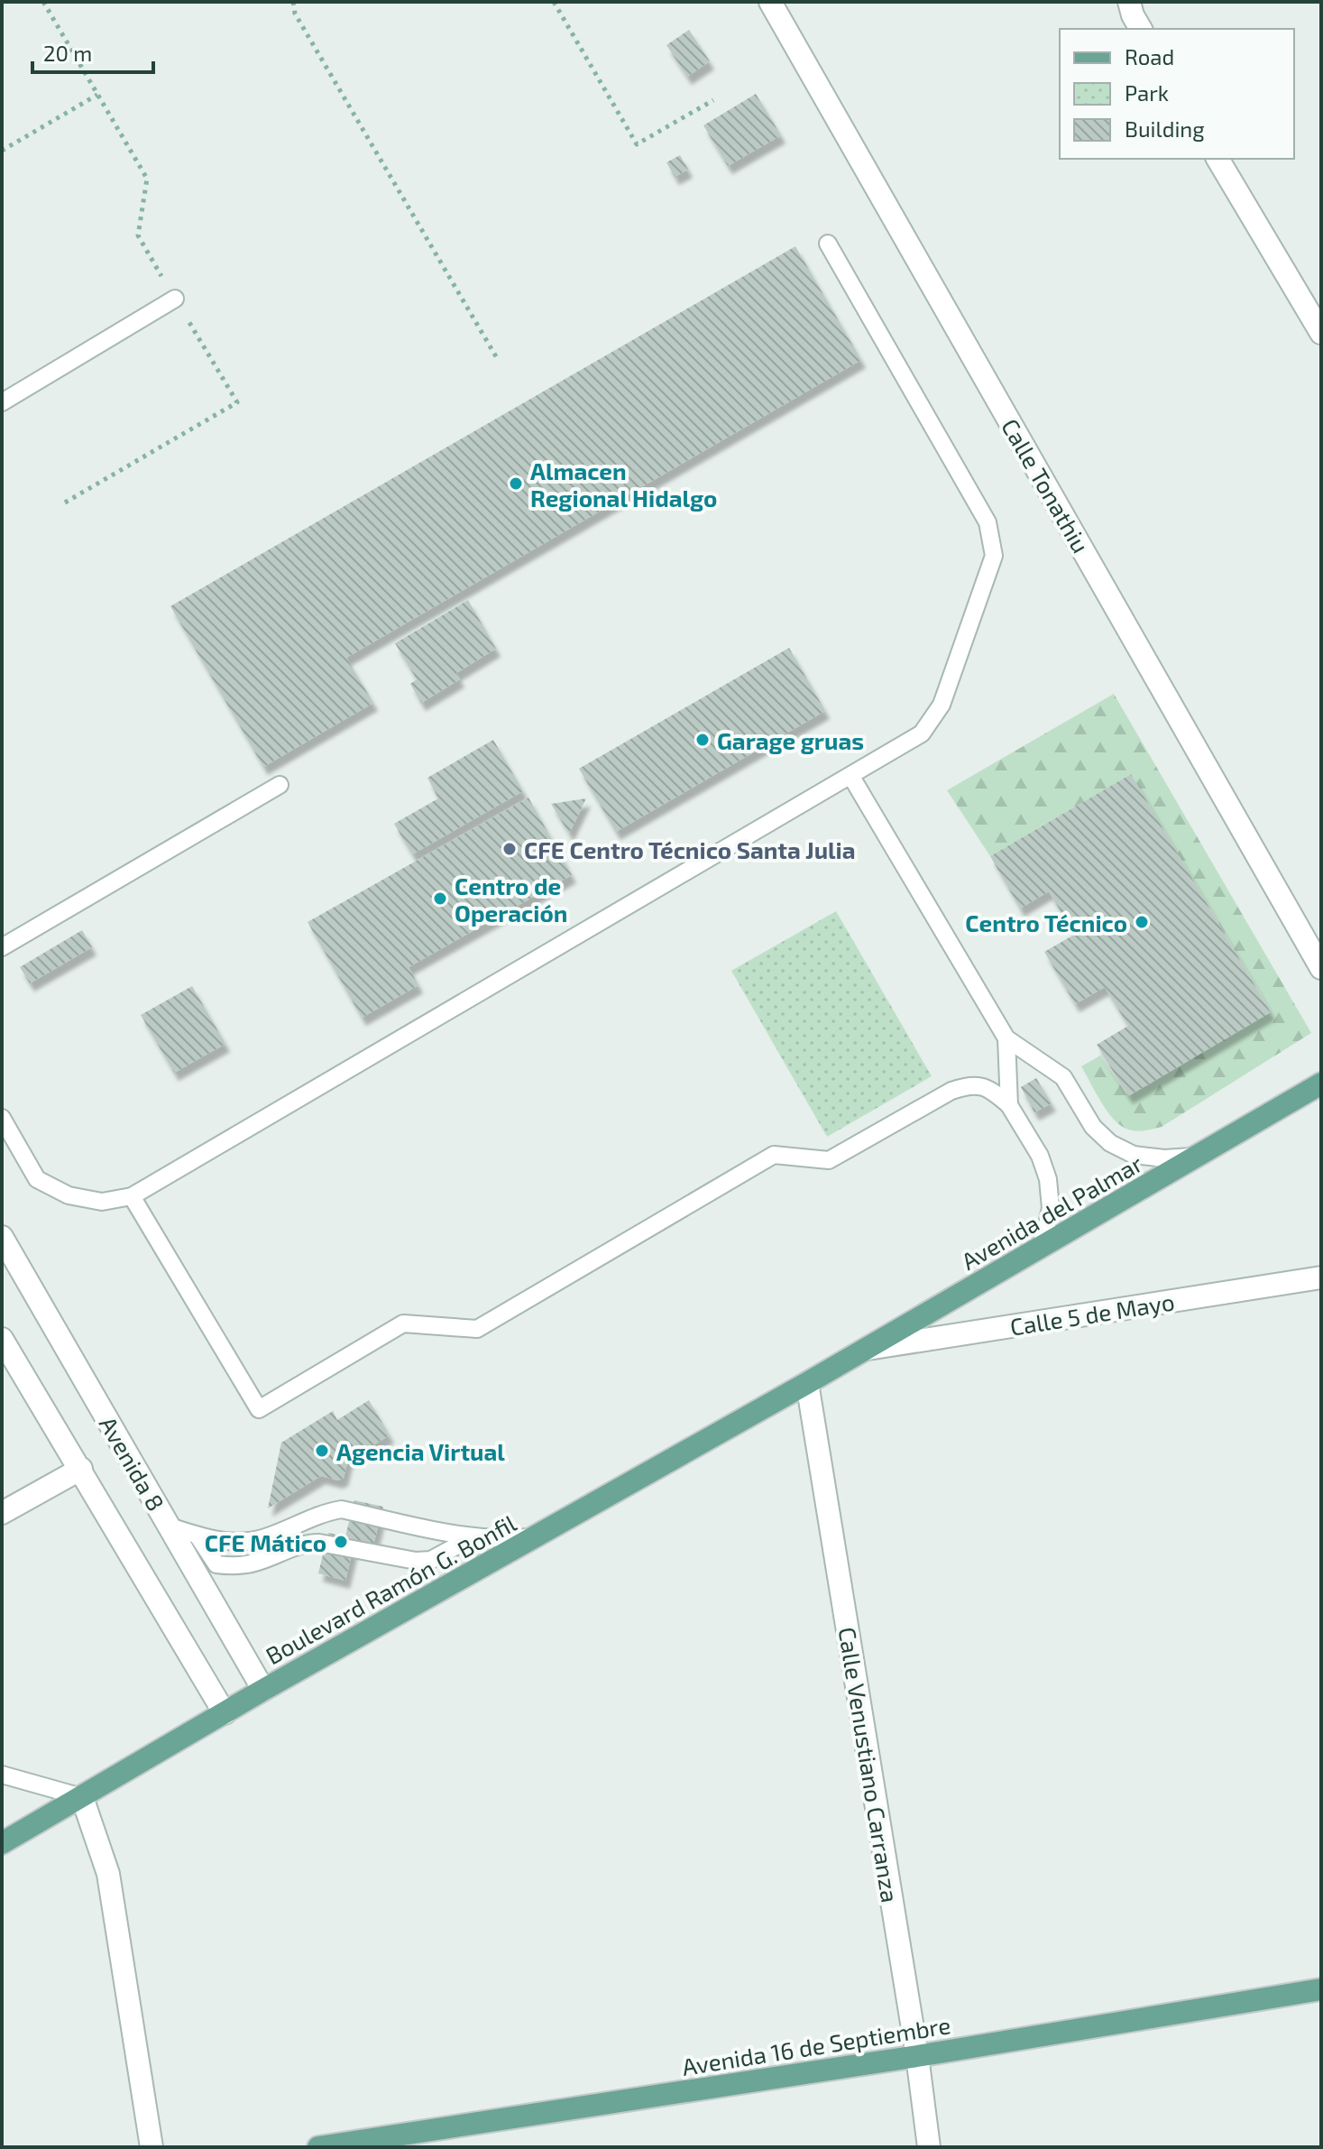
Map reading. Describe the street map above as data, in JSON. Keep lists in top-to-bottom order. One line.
{"streets":{"main road":["Avenida del Palmar","Boulevard Ramón G. Bonfil","Avenida 16 de Septiembre"],"street":["Calle Tonathiu","Calle 5 de Mayo","Avenida 8","Calle Venustiano Carranza"]},"crossings":[["Avenida del Palmar","Calle 5 de Mayo"],["Avenida del Palmar","Boulevard Ramón G. Bonfil"],["Avenida del Palmar","Calle Venustiano Carranza"],["Avenida 8","Boulevard Ramón G. Bonfil"],["Boulevard Ramón G. Bonfil","Calle Venustiano Carranza"],["Calle Venustiano Carranza","Avenida 16 de Septiembre"]],"places":["Almacen Regional Hidalgo","Garage gruas","CFE Centro Técnico Santa Julia","Centro de Operación","Centro Técnico","Agencia Virtual","CFE Mático"],"legend":["Road","Park","Building"],"scale_bar":"20 m"}
